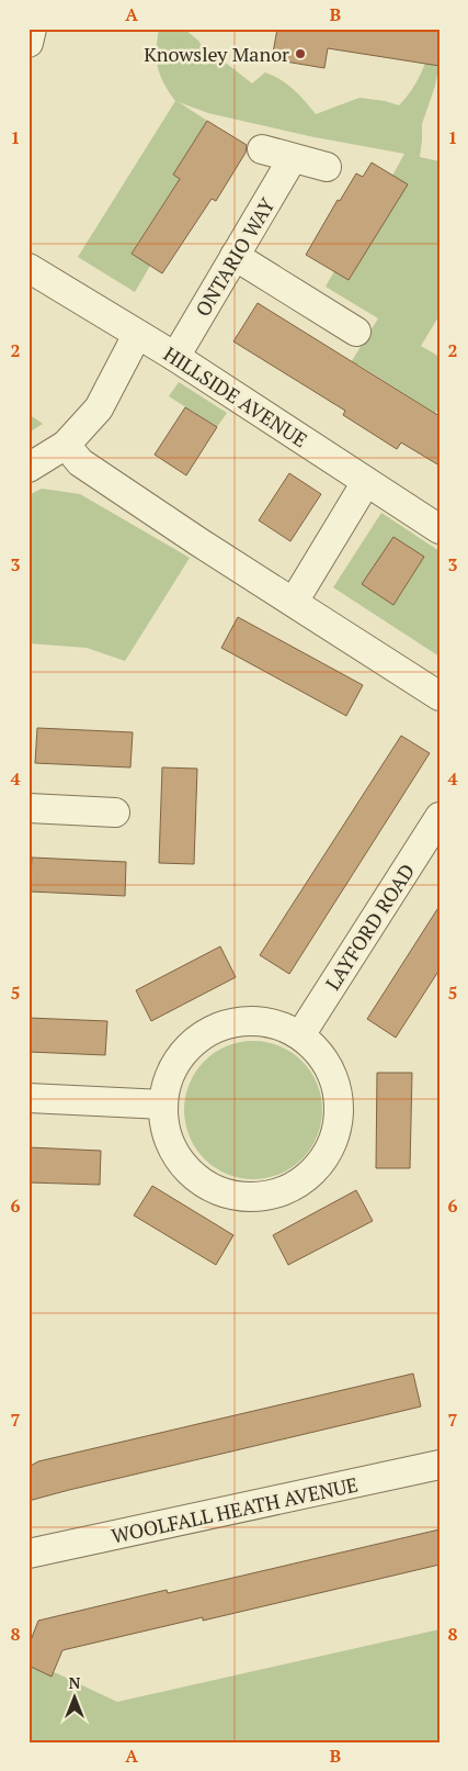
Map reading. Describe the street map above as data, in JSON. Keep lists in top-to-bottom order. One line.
{"streets":{"street":["ONTARIO WAY","HILLSIDE AVENUE","LAYFORD ROAD","WOOLFALL HEATH AVENUE"]},"crossings":[["ONTARIO WAY","HILLSIDE AVENUE"]],"places":["Knowsley Manor"],"north":"top","grid":{"columns":["A","B"],"rows":["1","2","3","4","5","6","7","8"]}}
